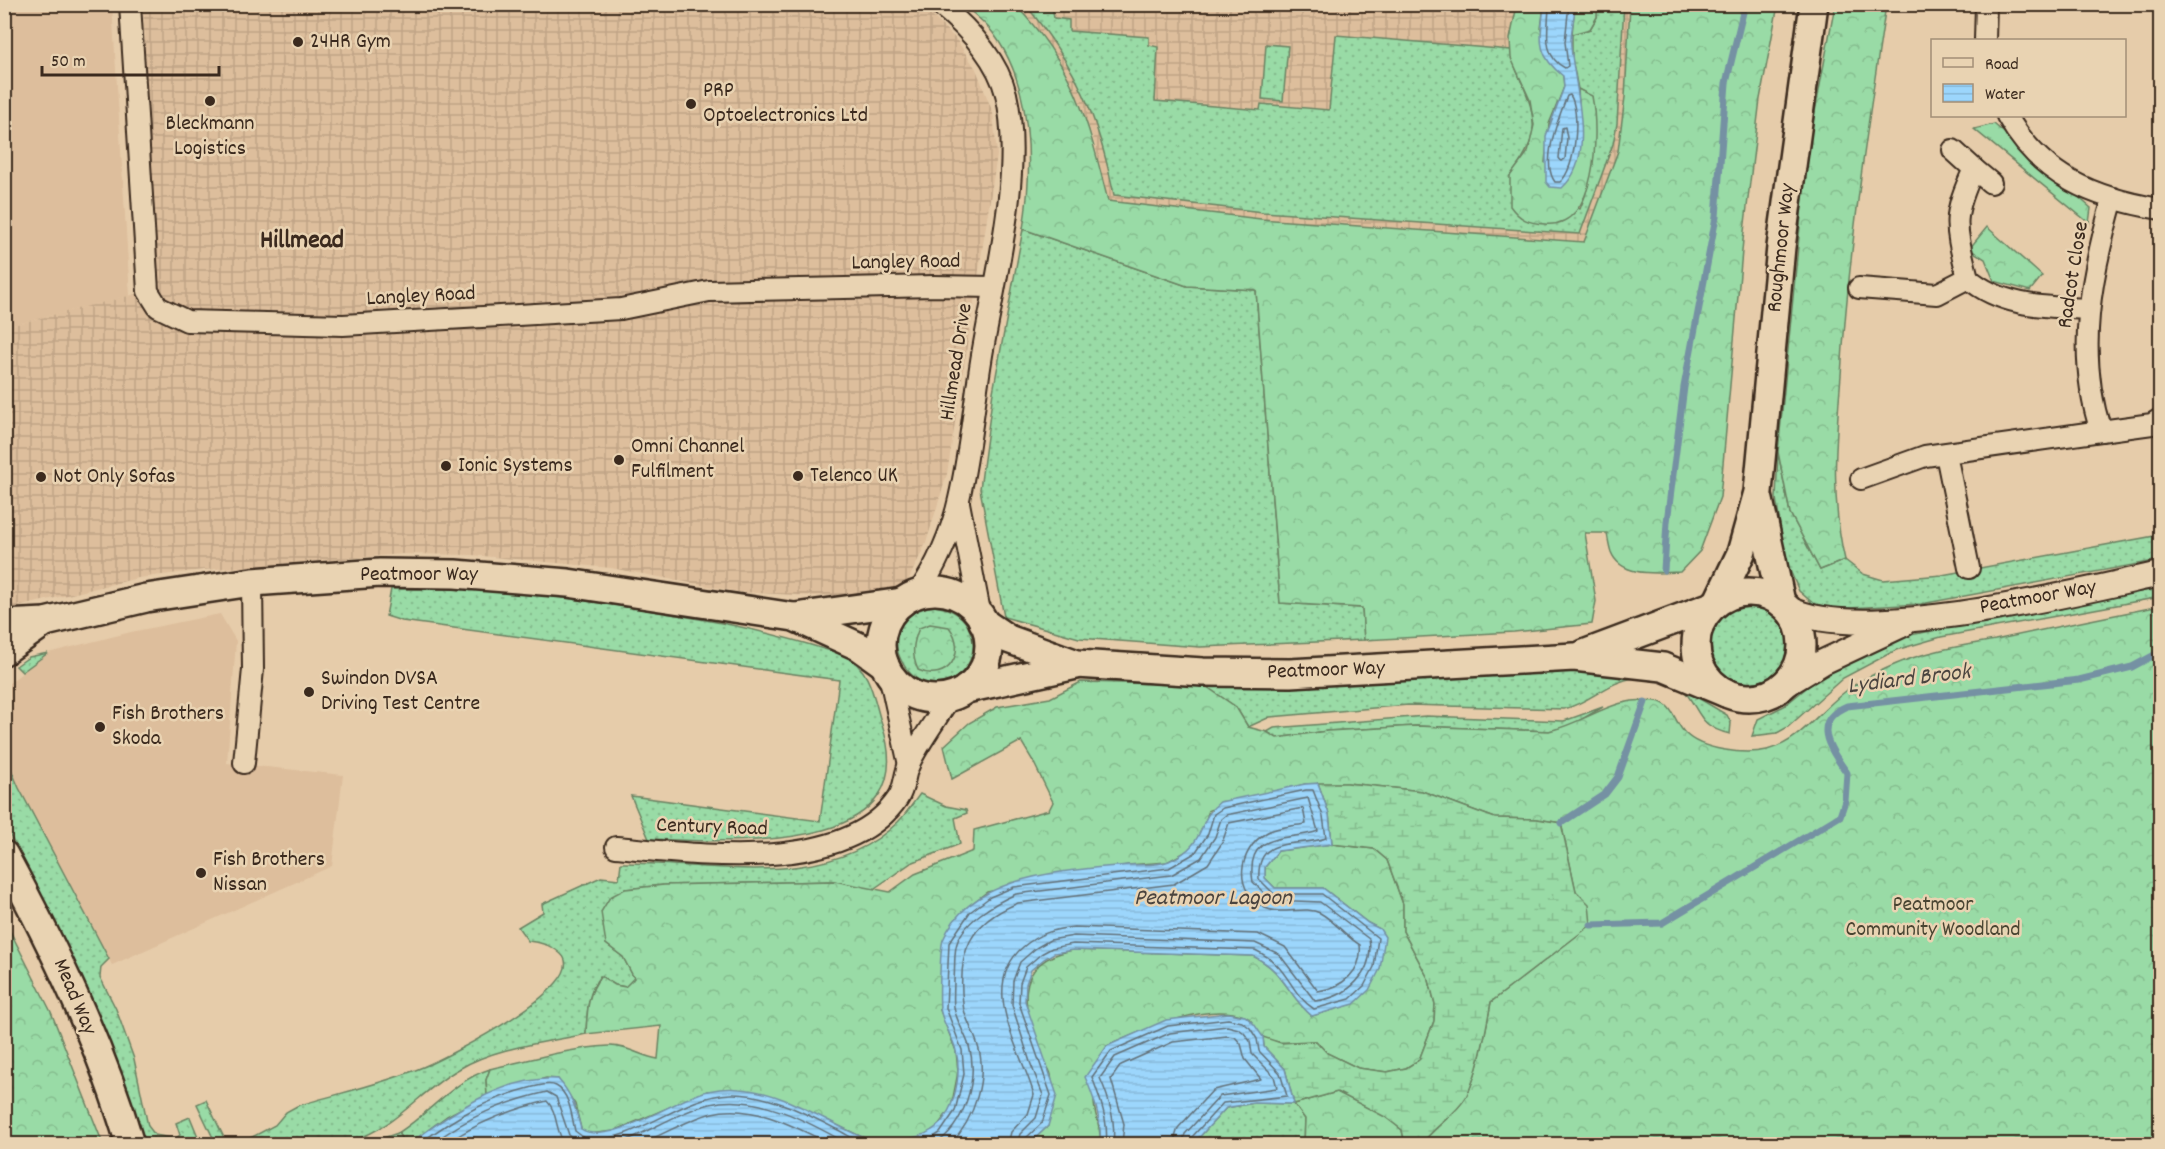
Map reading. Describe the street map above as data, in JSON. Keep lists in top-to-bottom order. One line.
{"streets":{"main road":["Roughmoor Way","Peatmoor Way","Mead Way"],"street":["Langley Road","Radcot Close","Hillmead Drive","Century Road"]},"crossings":[["Roughmoor Way","Peatmoor Way"],["Langley Road","Hillmead Drive"],["Hillmead Drive","Peatmoor Way"],["Hillmead Drive","Century Road"],["Peatmoor Way","Century Road"]],"districts":["Hillmead"],"water":["Lydiard Brook","Peatmoor Lagoon"],"parks":["Peatmoor Community Woodland"],"places":["24HR Gym","Bleckmann Logistics","PRP Optoelectronics Ltd","Omni Channel Fulfilment","Ionic Systems","Telenco UK","Not Only Sofas","Swindon DVSA Driving Test Centre","Fish Brothers Skoda","Fish Brothers Nissan"],"legend":["Road","Water"],"scale_bar":"50 m"}
